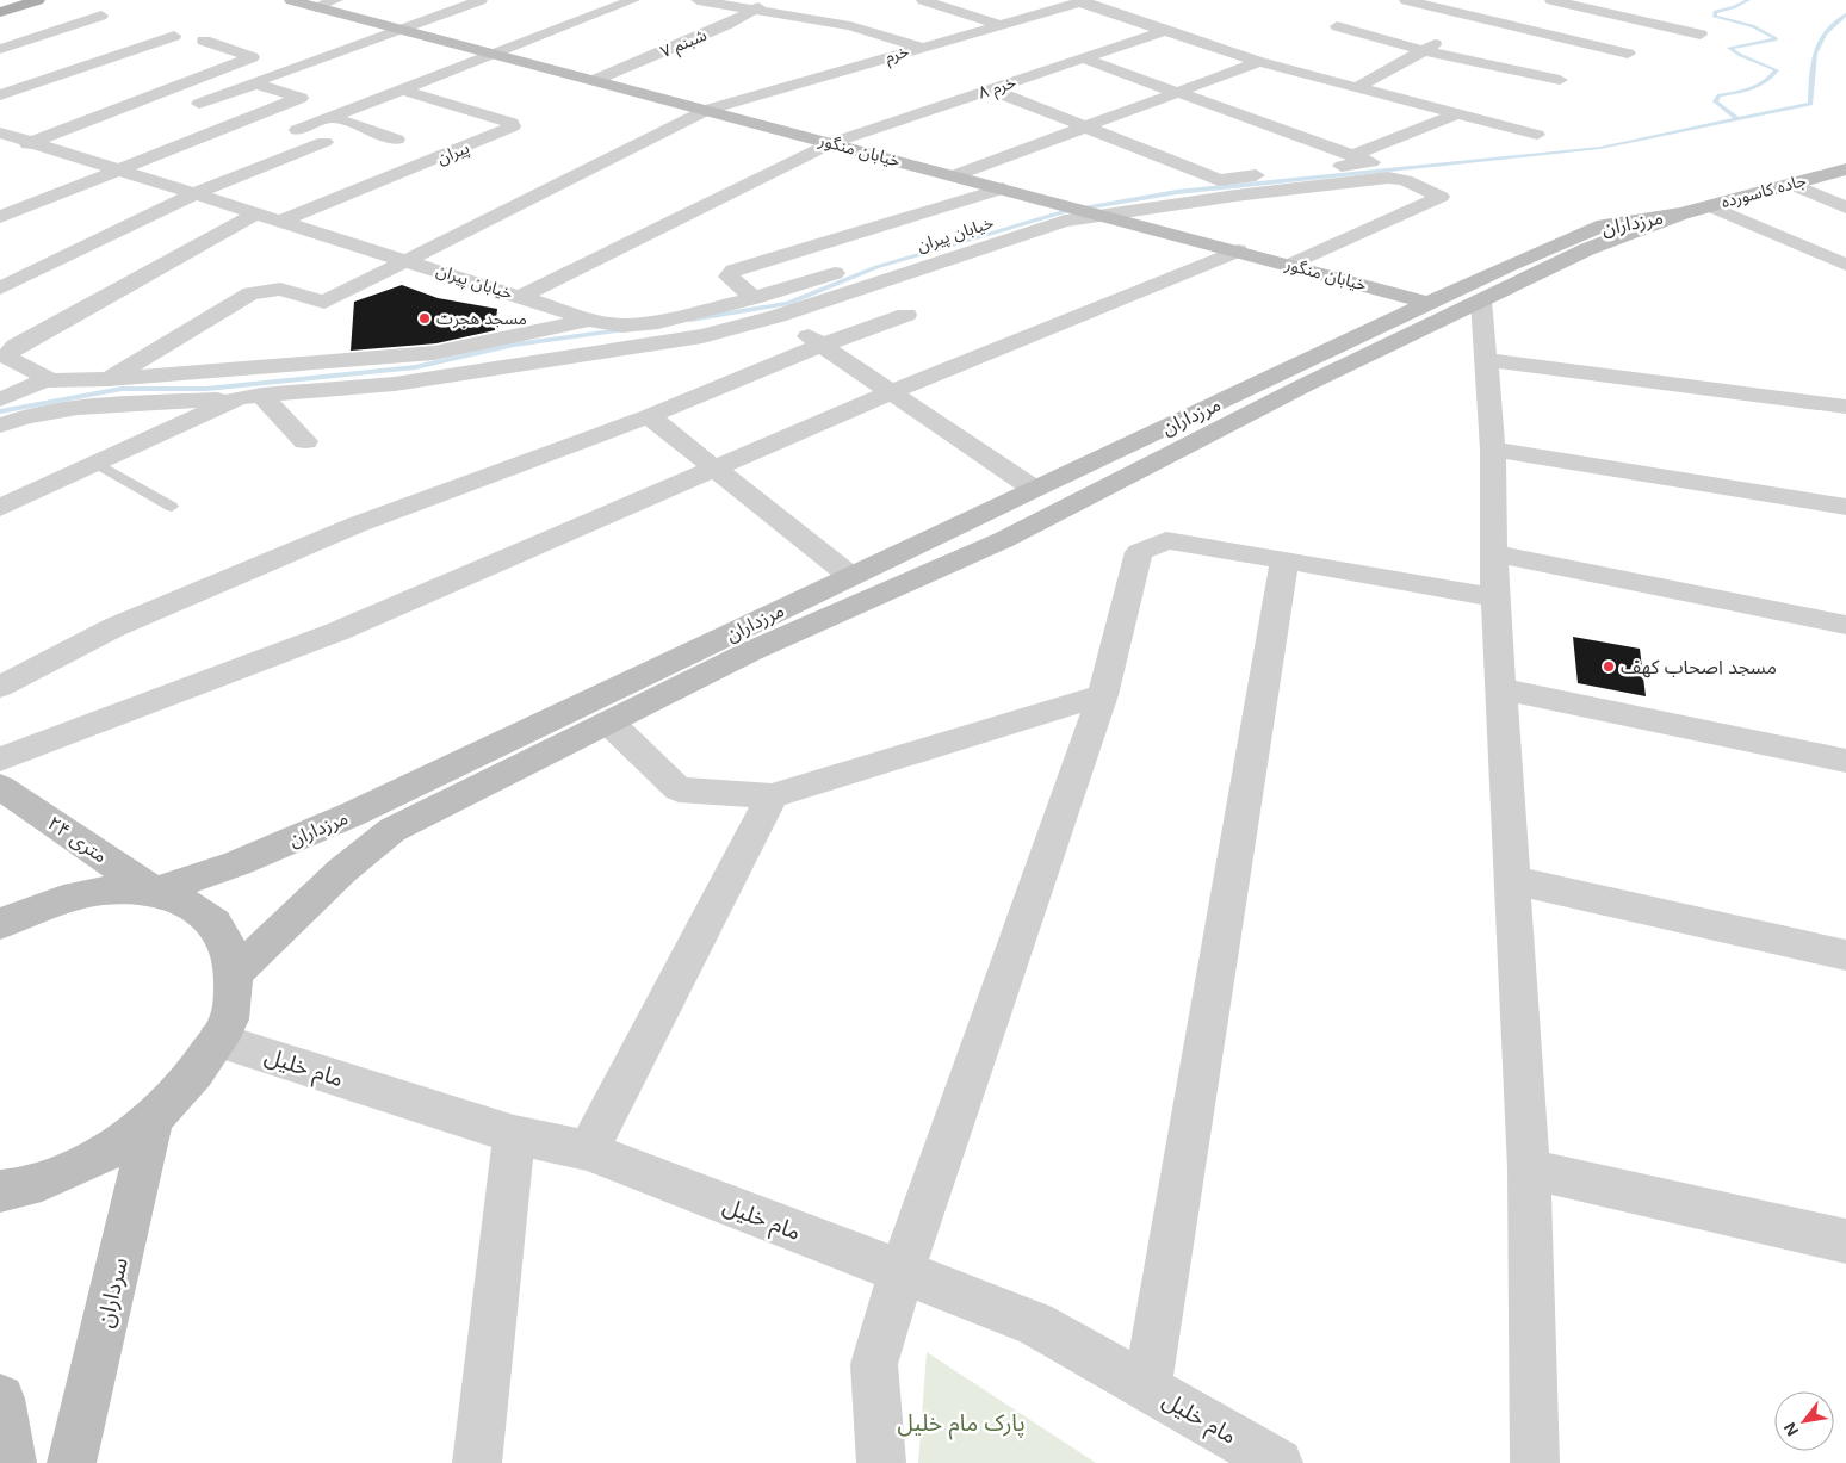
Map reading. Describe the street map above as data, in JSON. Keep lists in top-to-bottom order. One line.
{"streets":{"street":["شبنم ۷","خرم","خرم ۸","خیابان منگور","پیران","جاده کاسورده","مرزداران","خیابان پیران","۲۴ متری","مام خلیل","سرداران"]},"crossings":[["شبنم ۷","خیابان منگور"],["خرم","خیابان منگور"],["خرم","خیابان پیران"],["خرم ۸","خیابان منگور"],["خرم ۸","خیابان پیران"],["خیابان منگور","مرزداران"],["خیابان منگور","خیابان پیران"],["پیران","خیابان پیران"],["جاده کاسورده","مرزداران"],["مرزداران","۲۴ متری"]],"parks":["پارک مام خلیل"],"places":["مسجد هجرت","مسجد اصحاب کهف"],"north":"bottom left"}
